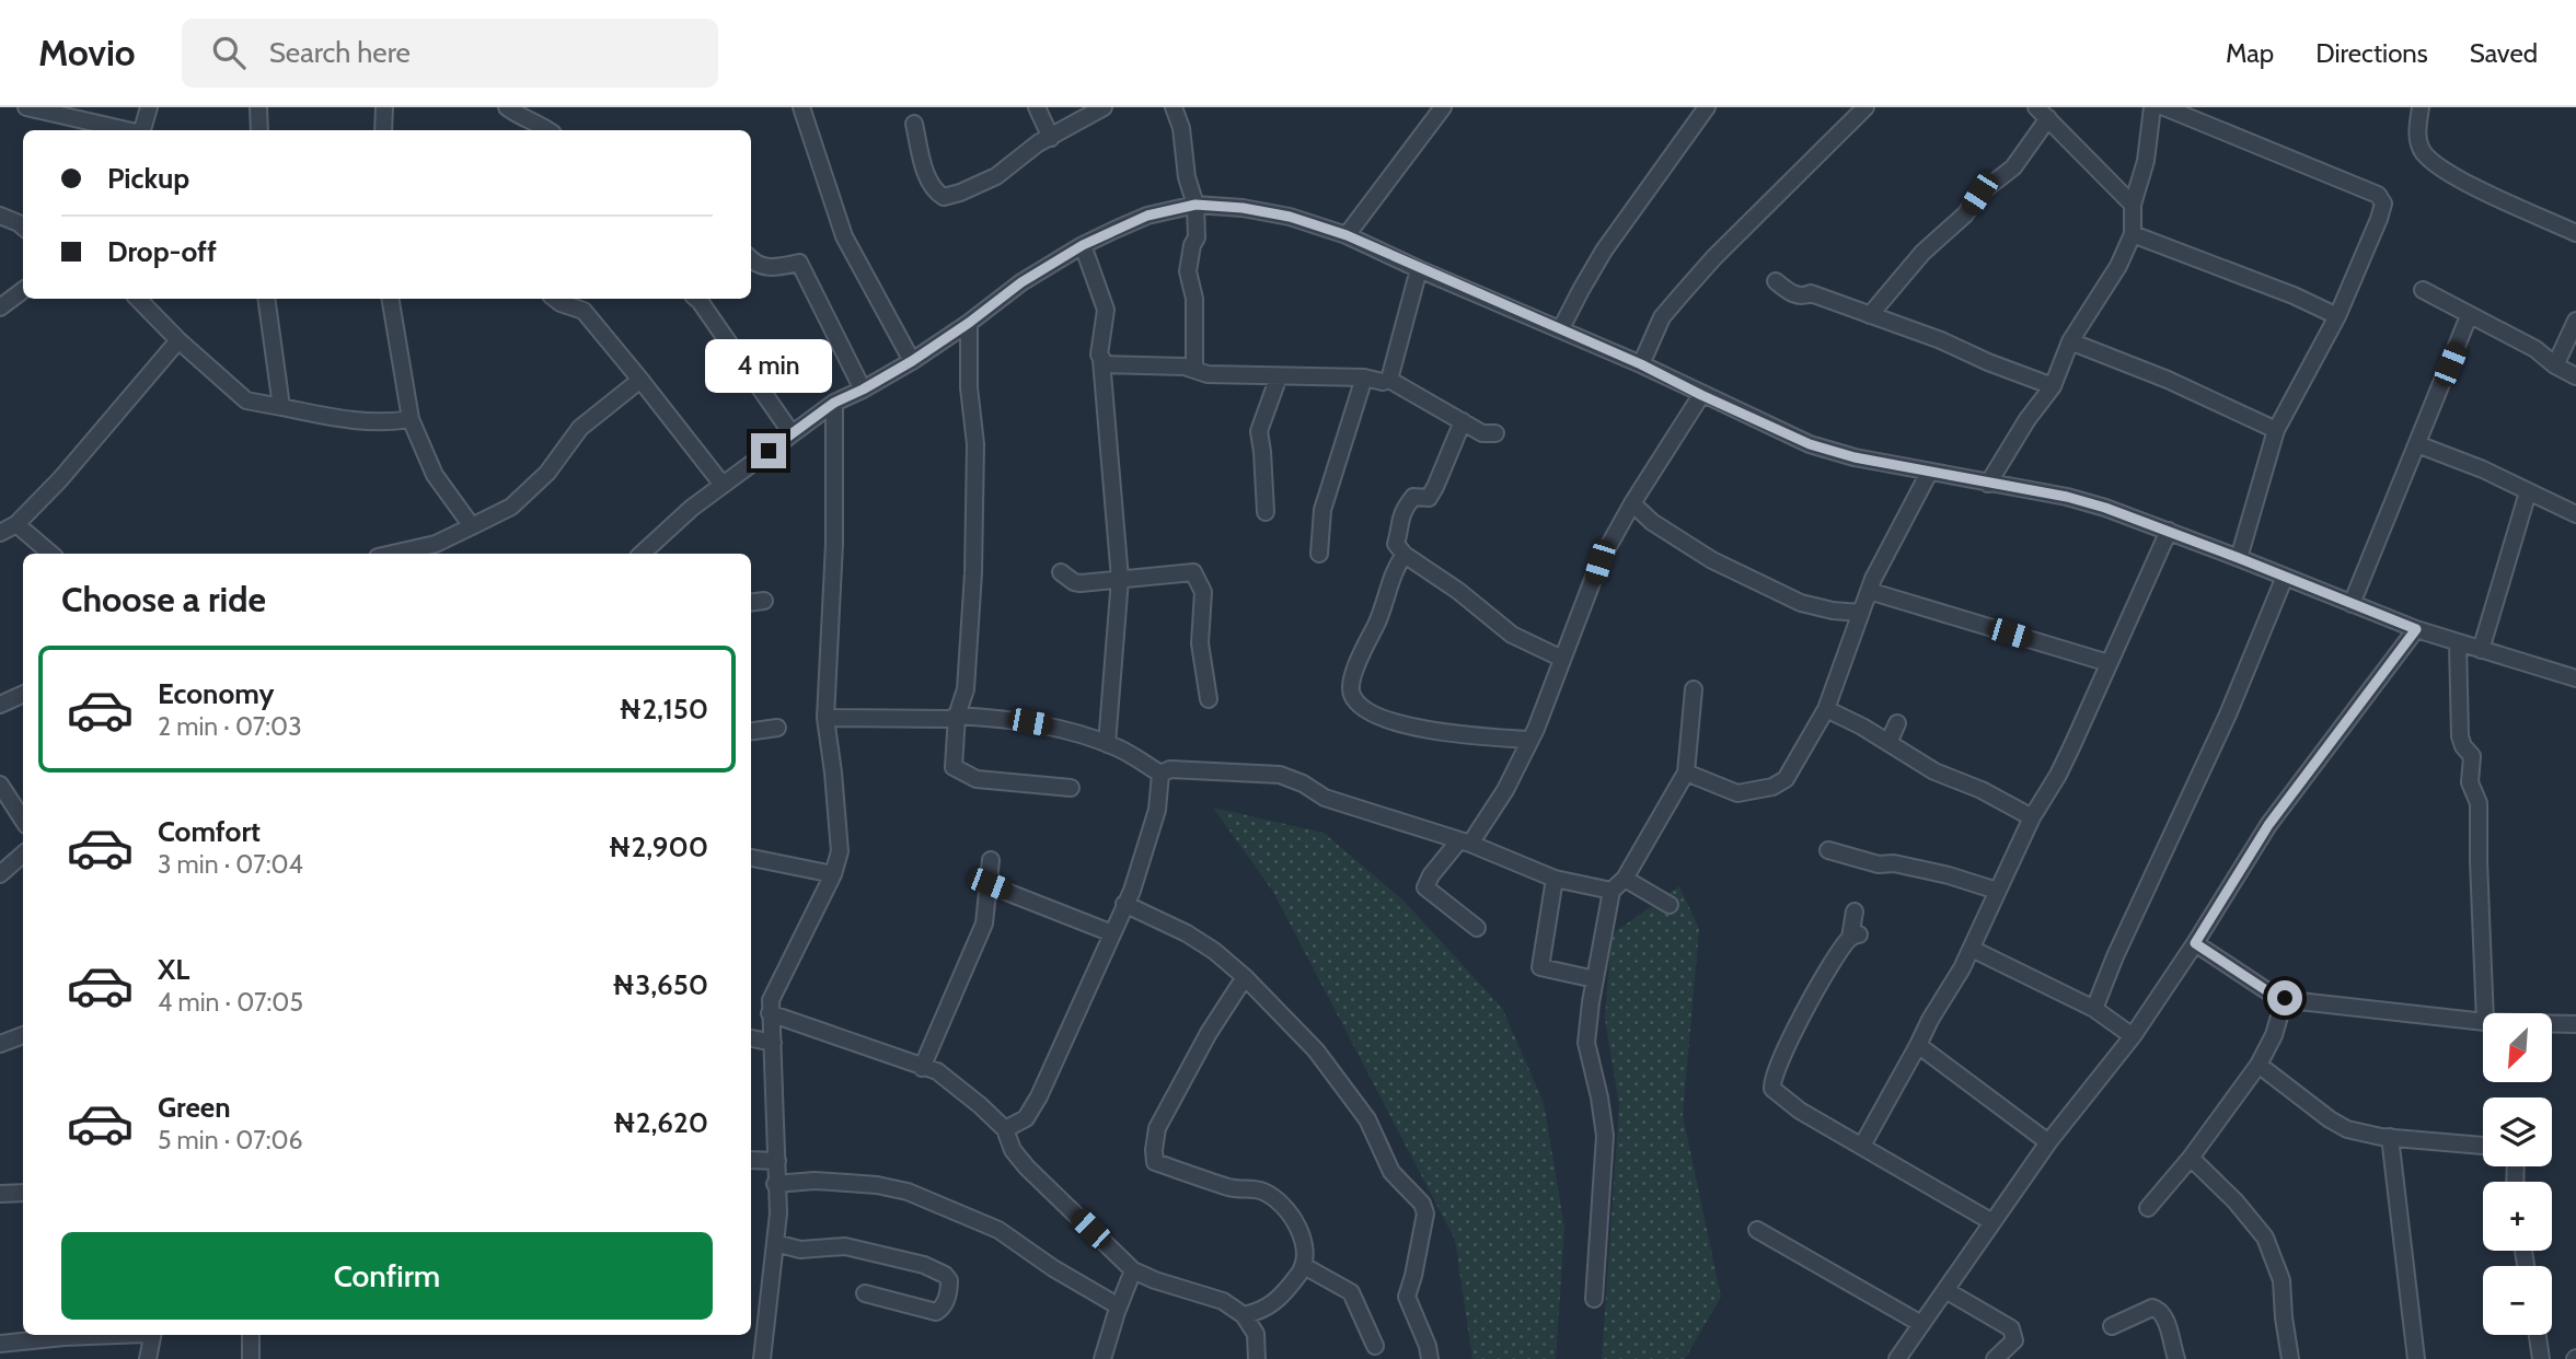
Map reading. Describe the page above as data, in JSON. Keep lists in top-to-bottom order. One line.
{"north":"bottom left","page":{"header":"Movio","search":"Search here","nav":["Map","Directions","Saved"],"banner":["Pickup","Drop-off"],"bubble":"4 min","heading":"Choose a ride","list":[{"name":"Economy","note":"2 min · 07:03","value":"₦2,150"},{"name":"Comfort","note":"3 min · 07:04","value":"₦2,900"},{"name":"XL","note":"4 min · 07:05","value":"₦3,650"},{"name":"Green","note":"5 min · 07:06","value":"₦2,620"}],"map_buttons":["+","−"],"buttons":"Confirm"}}
